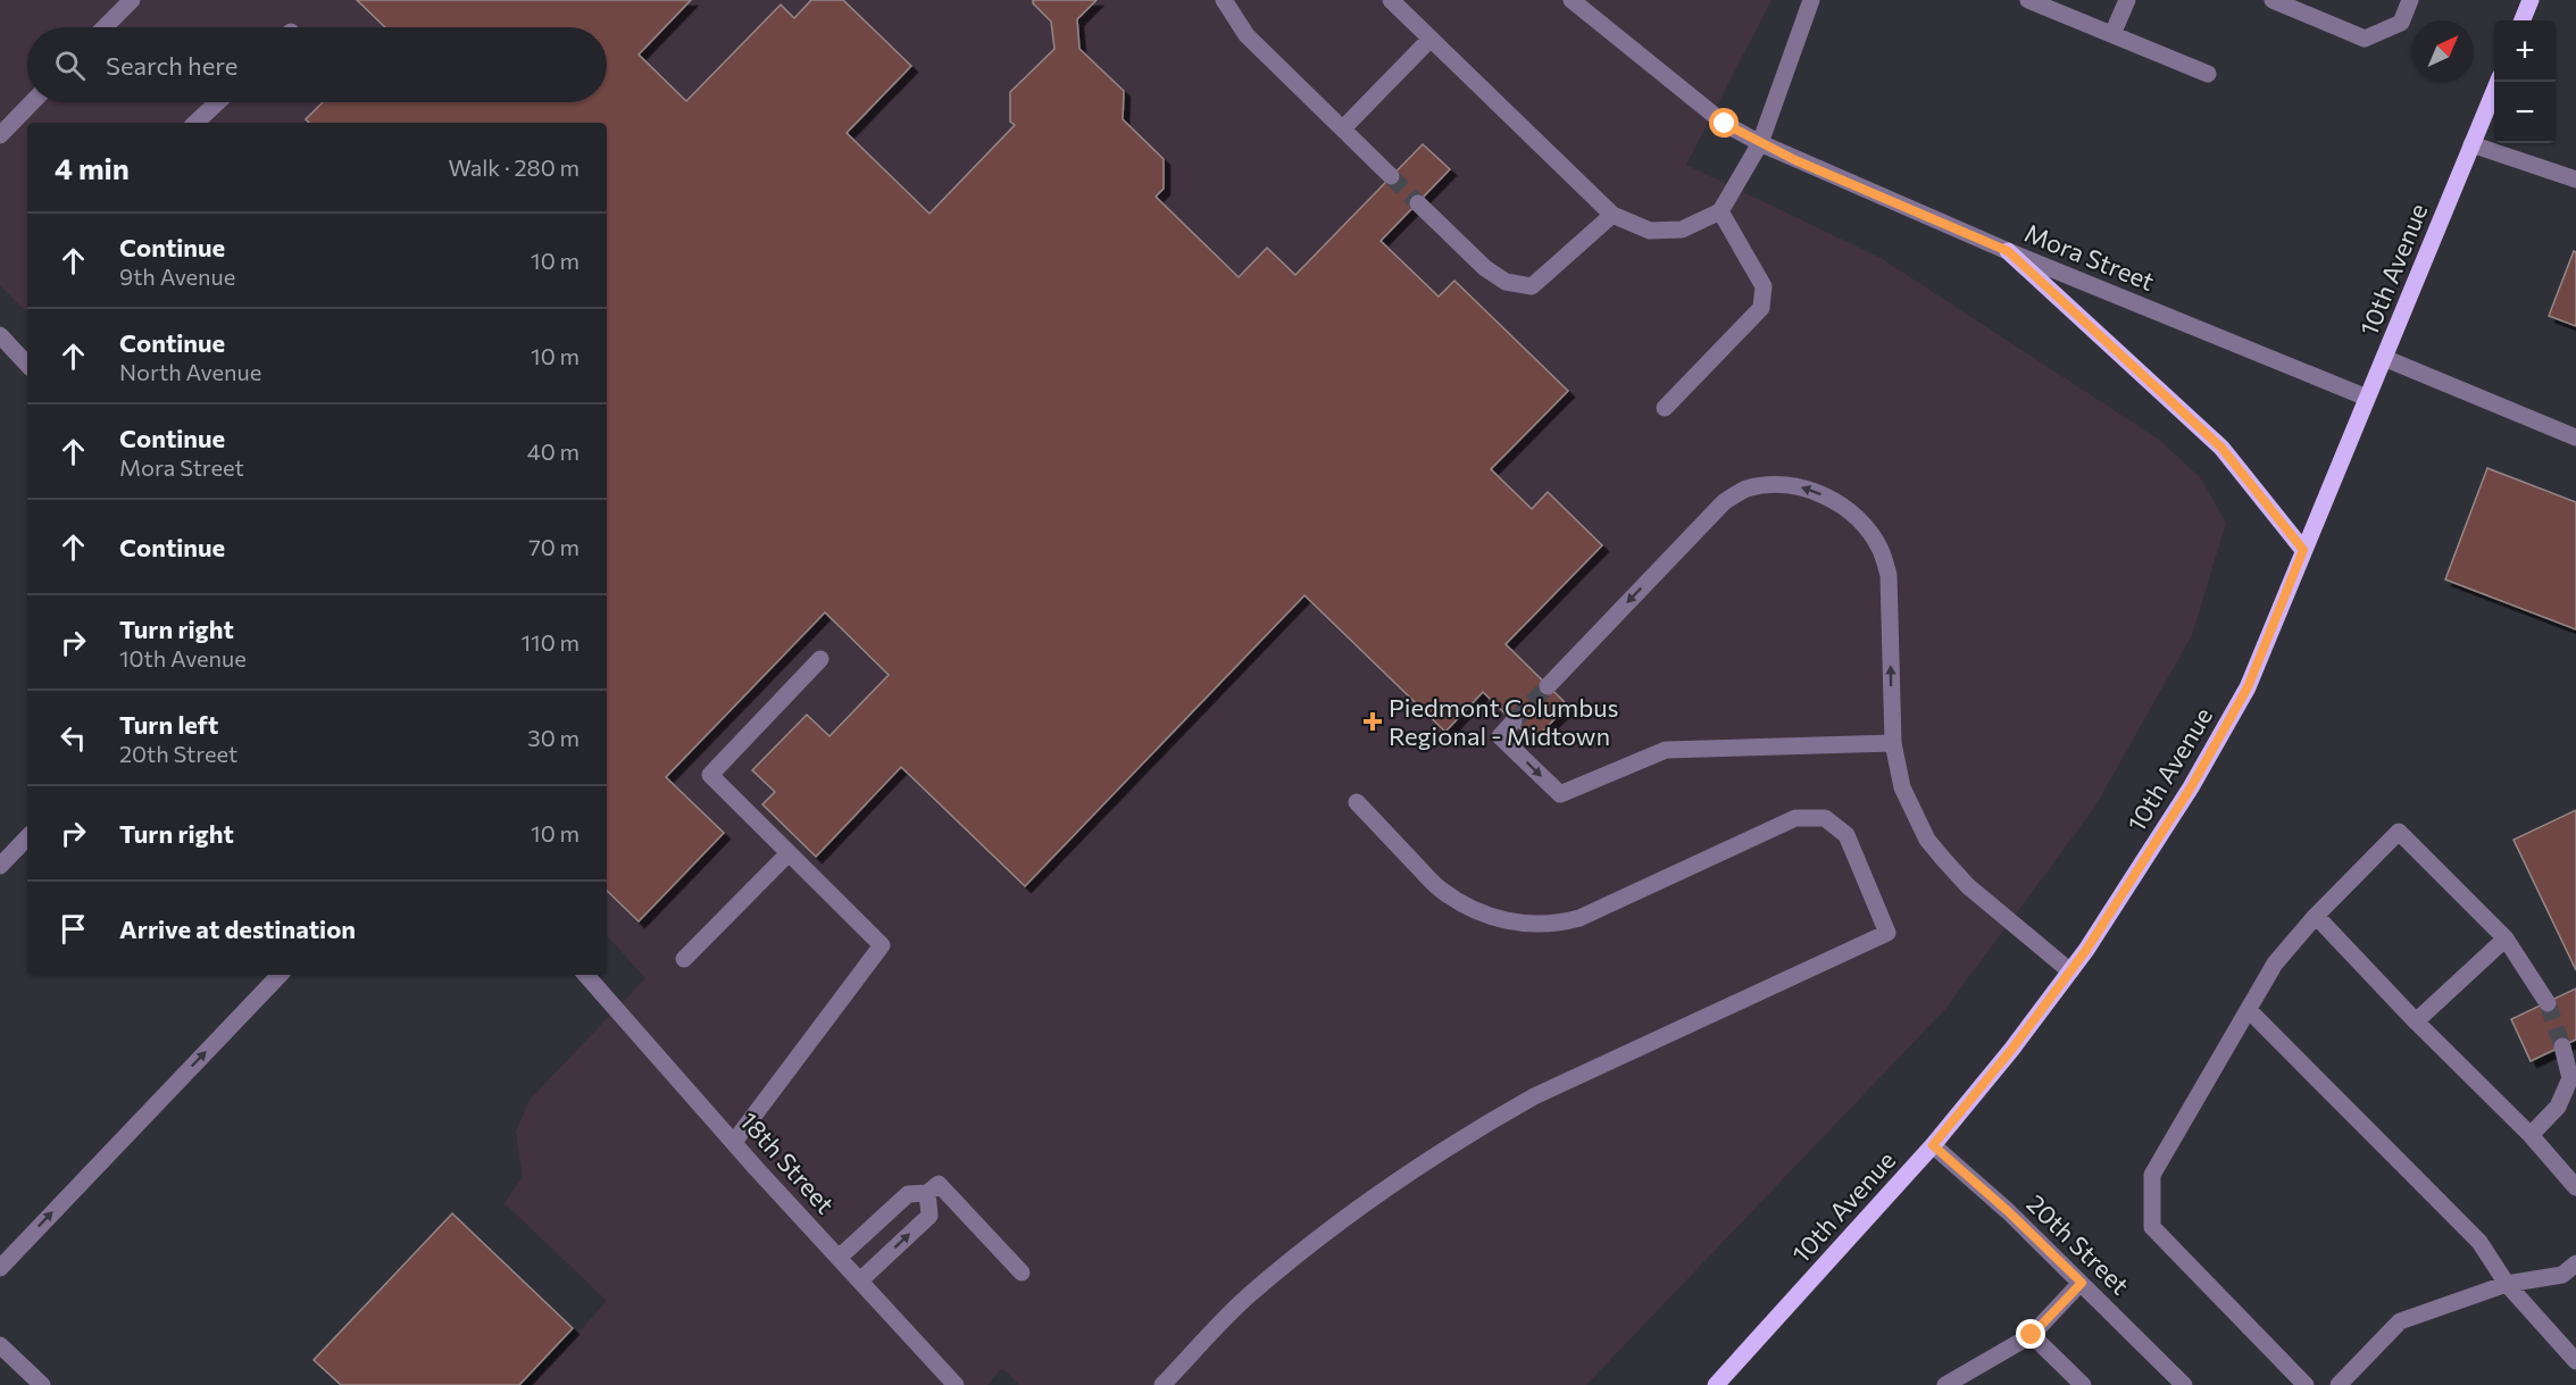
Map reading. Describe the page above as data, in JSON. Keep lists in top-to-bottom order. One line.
{"streets":{"main road":["10th Avenue"],"street":["Mora Street","18th Street","20th Street"]},"crossings":[["Mora Street","10th Avenue"],["10th Avenue","20th Street"]],"places":{"health":["Piedmont Columbus Regional - Midtown"]},"north":"top right","page":{"map_buttons":["+","−"],"search":"Search here","heading":["4 min","Walk · 280 m"],"list":[["Continue","9th Avenue","10 m"],["Continue","North Avenue","10 m"],["Continue","Mora Street","40 m"],["Continue","70 m"],["Turn right","10th Avenue","110 m"],["Turn left","20th Street","30 m"],["Turn right","10 m"],"Arrive at destination"]}}
